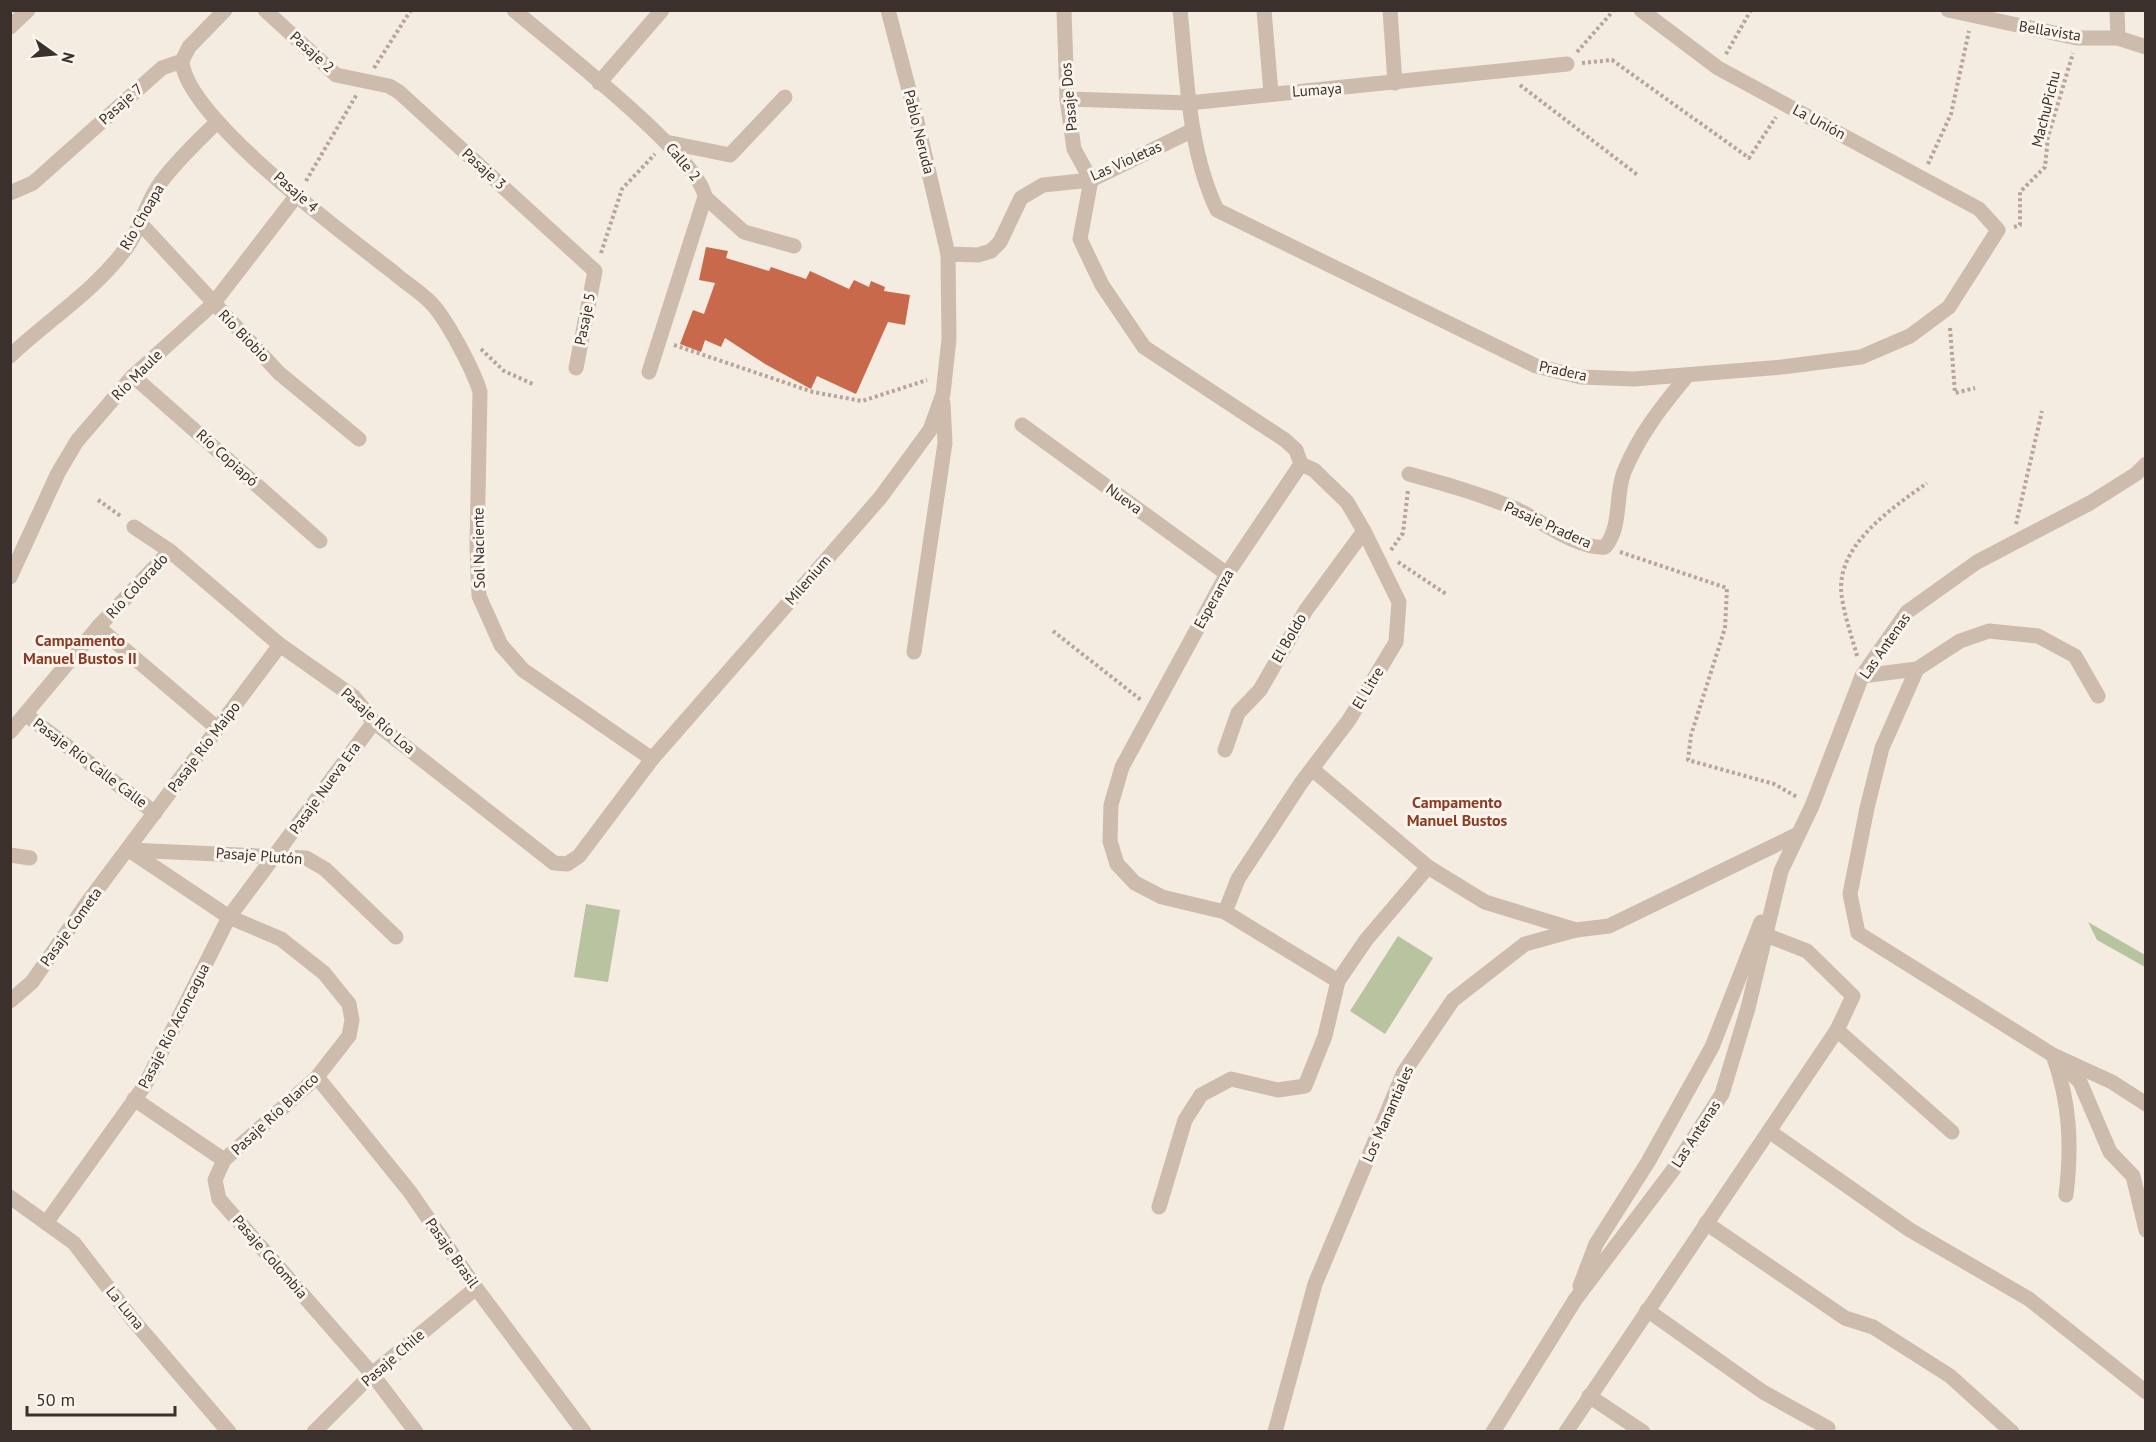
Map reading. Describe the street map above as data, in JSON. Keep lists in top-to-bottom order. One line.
{"streets":{"street":["Bellavista","Pasaje 2","Lumaya","Pasaje Dos","Pasaje 7","La Unión","Pablo Neruda","Las Violetas","Calle 2","Pasaje 3","Pasaje 4","Río Choapa","Pasaje 5","Río Biobio","Pradera","Río Maule","Río Copiapó","Nueva","Pasaje Pradera","Sol Naciente","Milenium","Río Colorado","Esperanza","El Boldo","Las Antenas","El Litre","Pasaje Río Loa","Pasaje Río Maipo","Pasaje Río Calle Calle","Pasaje Nueva Era","Pasaje Plutón","Pasaje Cometa","Pasaje Río Aconcagua","Pasaje Río Blanco","Los Manantiales","Pasaje Brasil","Pasaje Colombia","La Luna","Pasaje Chile"],"path":["MachuPichu"]},"crossings":[["Bellavista","MachuPichu"],["Pasaje 2","Pasaje 3"],["Lumaya","Pasaje Dos"],["Lumaya","Pradera"],["Pasaje Dos","Las Violetas"],["Pasaje 7","Pasaje 4"],["MachuPichu","La Unión"],["MachuPichu","Pradera"],["La Unión","Pradera"],["Pablo Neruda","Las Violetas"],["Pablo Neruda","Milenium"],["Las Violetas","Pradera"],["Las Violetas","Milenium"],["Pasaje 3","Pasaje 5"],["Pasaje 4","Río Choapa"],["Pasaje 4","Río Maule"],["Pasaje 4","Sol Naciente"],["Río Choapa","Río Biobio"],["Río Biobio","Río Maule"],["Pradera","Pasaje Pradera"],["Río Maule","Río Copiapó"],["Nueva","Esperanza"],["Sol Naciente","Milenium"],["Milenium","Pasaje Río Loa"],["Río Colorado","Pasaje Río Loa"],["Río Colorado","Pasaje Río Calle Calle"],["Esperanza","El Litre"],["El Boldo","El Litre"],["Las Antenas","Los Manantiales"],["Pasaje Río Loa","Pasaje Río Maipo"],["Pasaje Río Loa","Pasaje Nueva Era"],["Pasaje Río Maipo","Pasaje Río Calle Calle"],["Pasaje Río Maipo","Pasaje Plutón"],["Pasaje Río Maipo","Pasaje Cometa"],["Pasaje Nueva Era","Pasaje Plutón"],["Pasaje Nueva Era","Pasaje Río Aconcagua"],["Pasaje Plutón","Pasaje Cometa"],["Pasaje Plutón","Pasaje Río Aconcagua"],["Pasaje Río Aconcagua","Pasaje Río Blanco"],["Pasaje Río Aconcagua","La Luna"],["Pasaje Río Blanco","Pasaje Brasil"],["Pasaje Río Blanco","Pasaje Colombia"],["Pasaje Brasil","Pasaje Chile"],["Pasaje Colombia","Pasaje Chile"]],"districts":["Campamento Manuel Bustos II","Campamento Manuel Bustos"],"scale_bar":"50 m","north":"right"}
